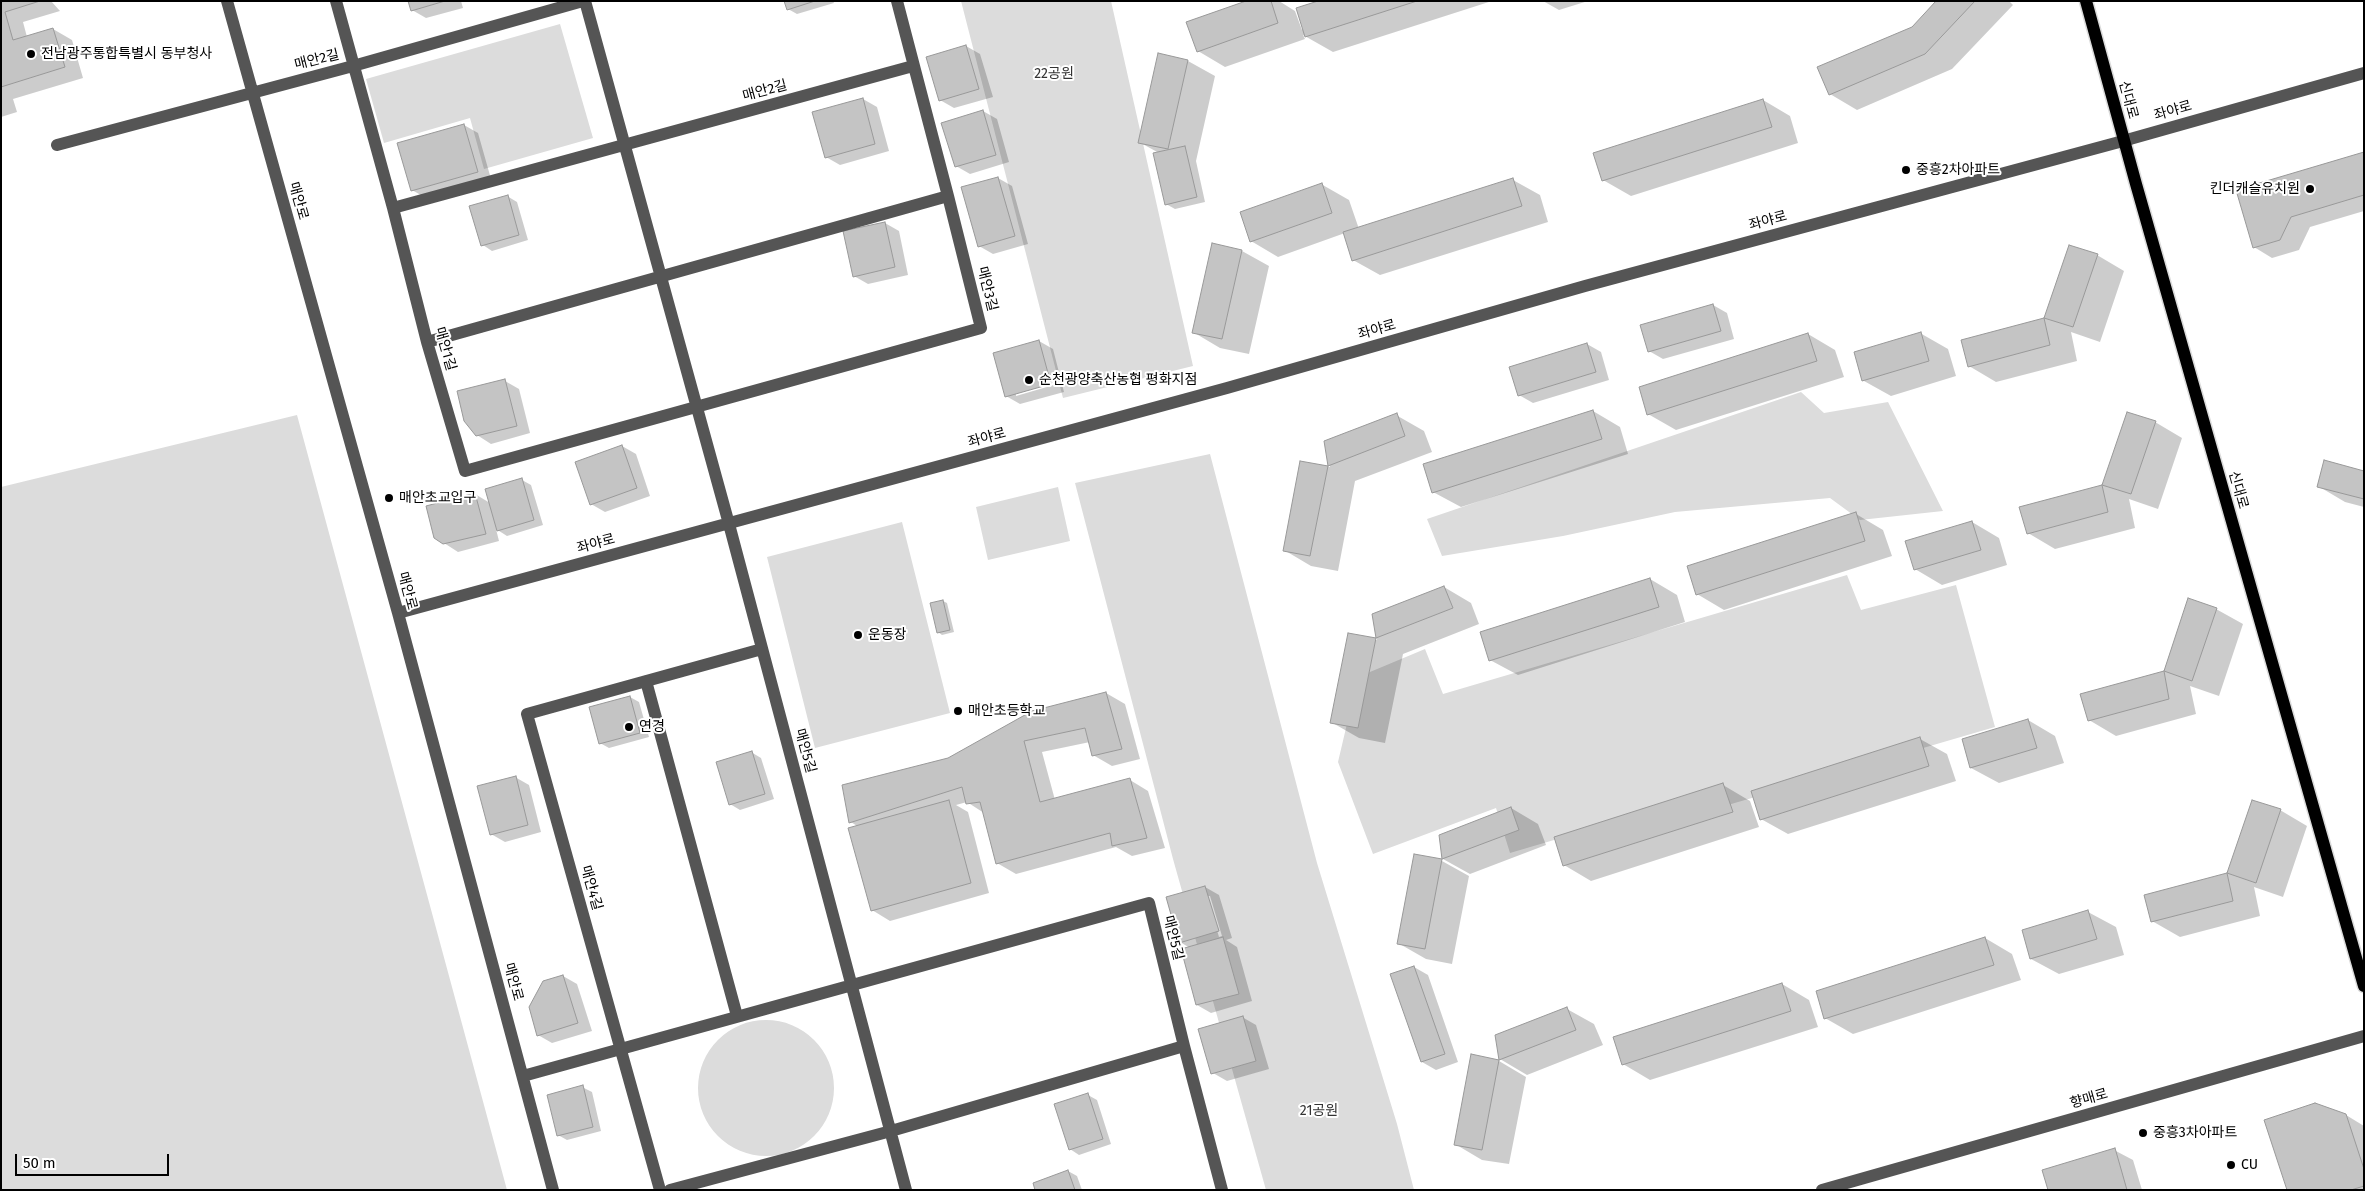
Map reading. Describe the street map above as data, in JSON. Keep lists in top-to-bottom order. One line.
{"streets":{"main road":["신대로"],"street":["매안2길","좌야로","매안로","매안3길","매안1길","매안5길","매안4길","향매로"]},"crossings":[["매안2길","좌야로"],["매안2길","매안로"],["매안2길","매안3길"],["매안2길","매안1길"],["매안2길","매안5길"],["신대로","좌야로"],["좌야로","매안로"],["좌야로","매안5길"],["매안3길","매안1길"],["매안5길","매안4길"]],"parks":["22공원","21공원"],"places":["전남광주통합특별시 동부청사","중흥2차아파트","킨더캐슬유치원","순천광양축산농협 평화지점","매안초교입구","운동장","매안초등학교","연경","중흥3차아파트","CU"],"scale_bar":"50 m"}
